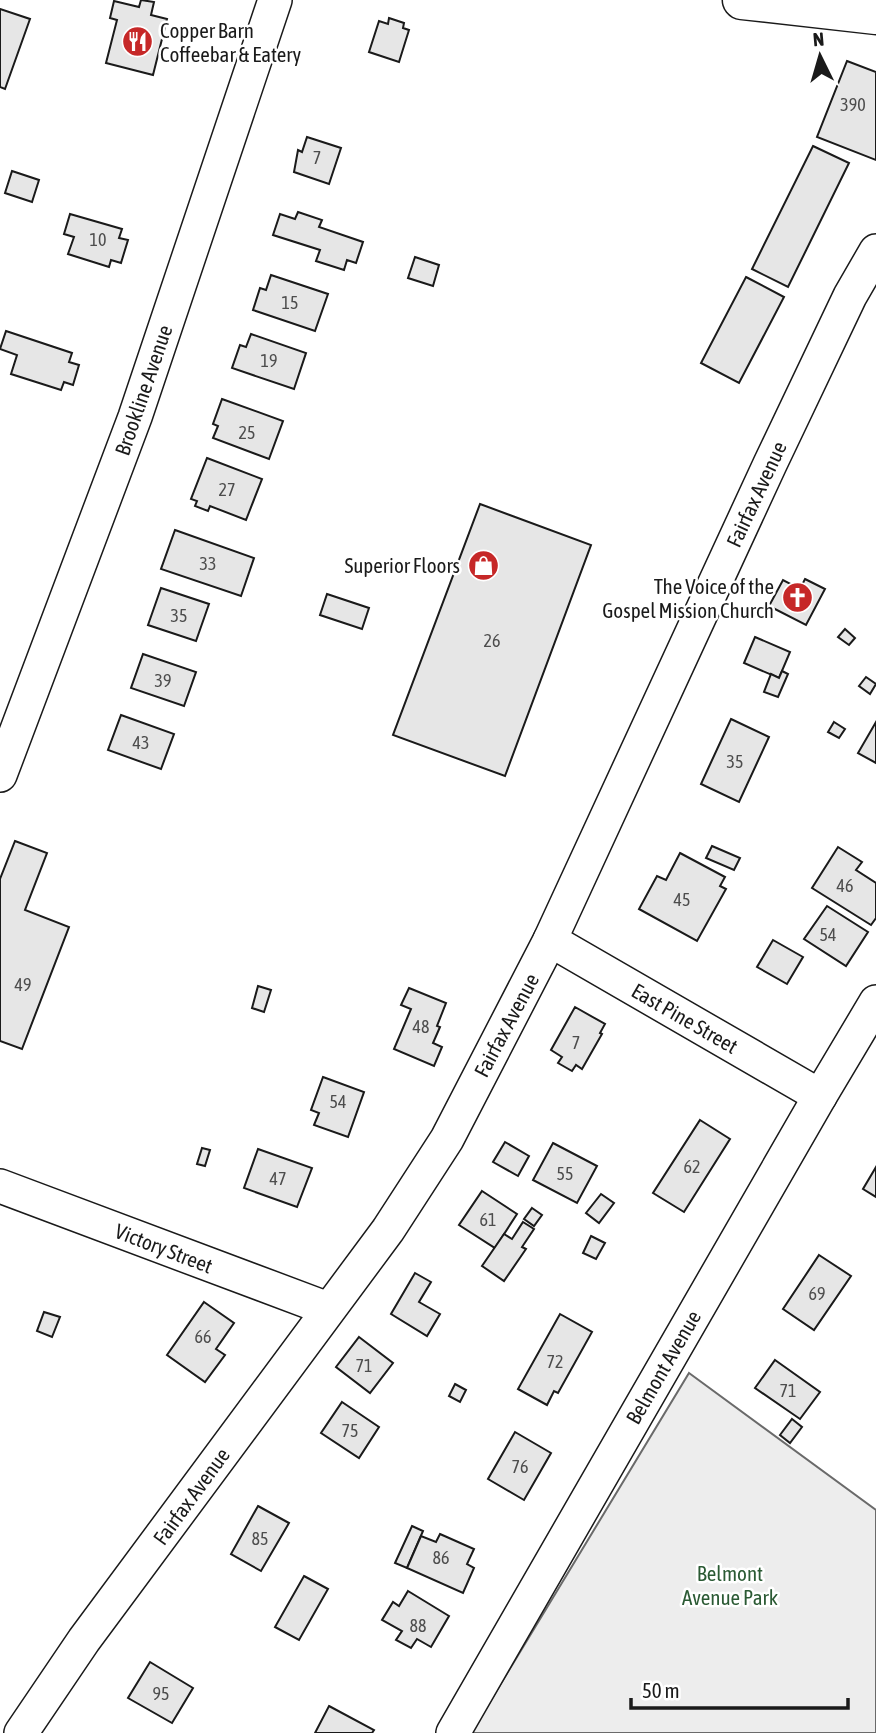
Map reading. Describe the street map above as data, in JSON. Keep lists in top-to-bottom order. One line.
{"streets":{"street":["Brookline Avenue","Fairfax Avenue","East Pine Street","Victory Street","Belmont Avenue"]},"crossings":[["Fairfax Avenue","East Pine Street"],["Fairfax Avenue","Victory Street"],["East Pine Street","Belmont Avenue"]],"parks":["Belmont Avenue Park"],"places":{"restaurant":["Copper Barn Coffeebar & Eatery"],"shop":["Superior Floors"],"church":["The Voice of the Gospel Mission Church"]},"house_numbers":["390","7","10","15","19","25","27","33","35","26","39","43","35","46","45","54","49","48","7","54","62","55","47","61","69","66","72","71","71","75","76","85","86","88","95"],"scale_bar":"50 m","north":"top"}
